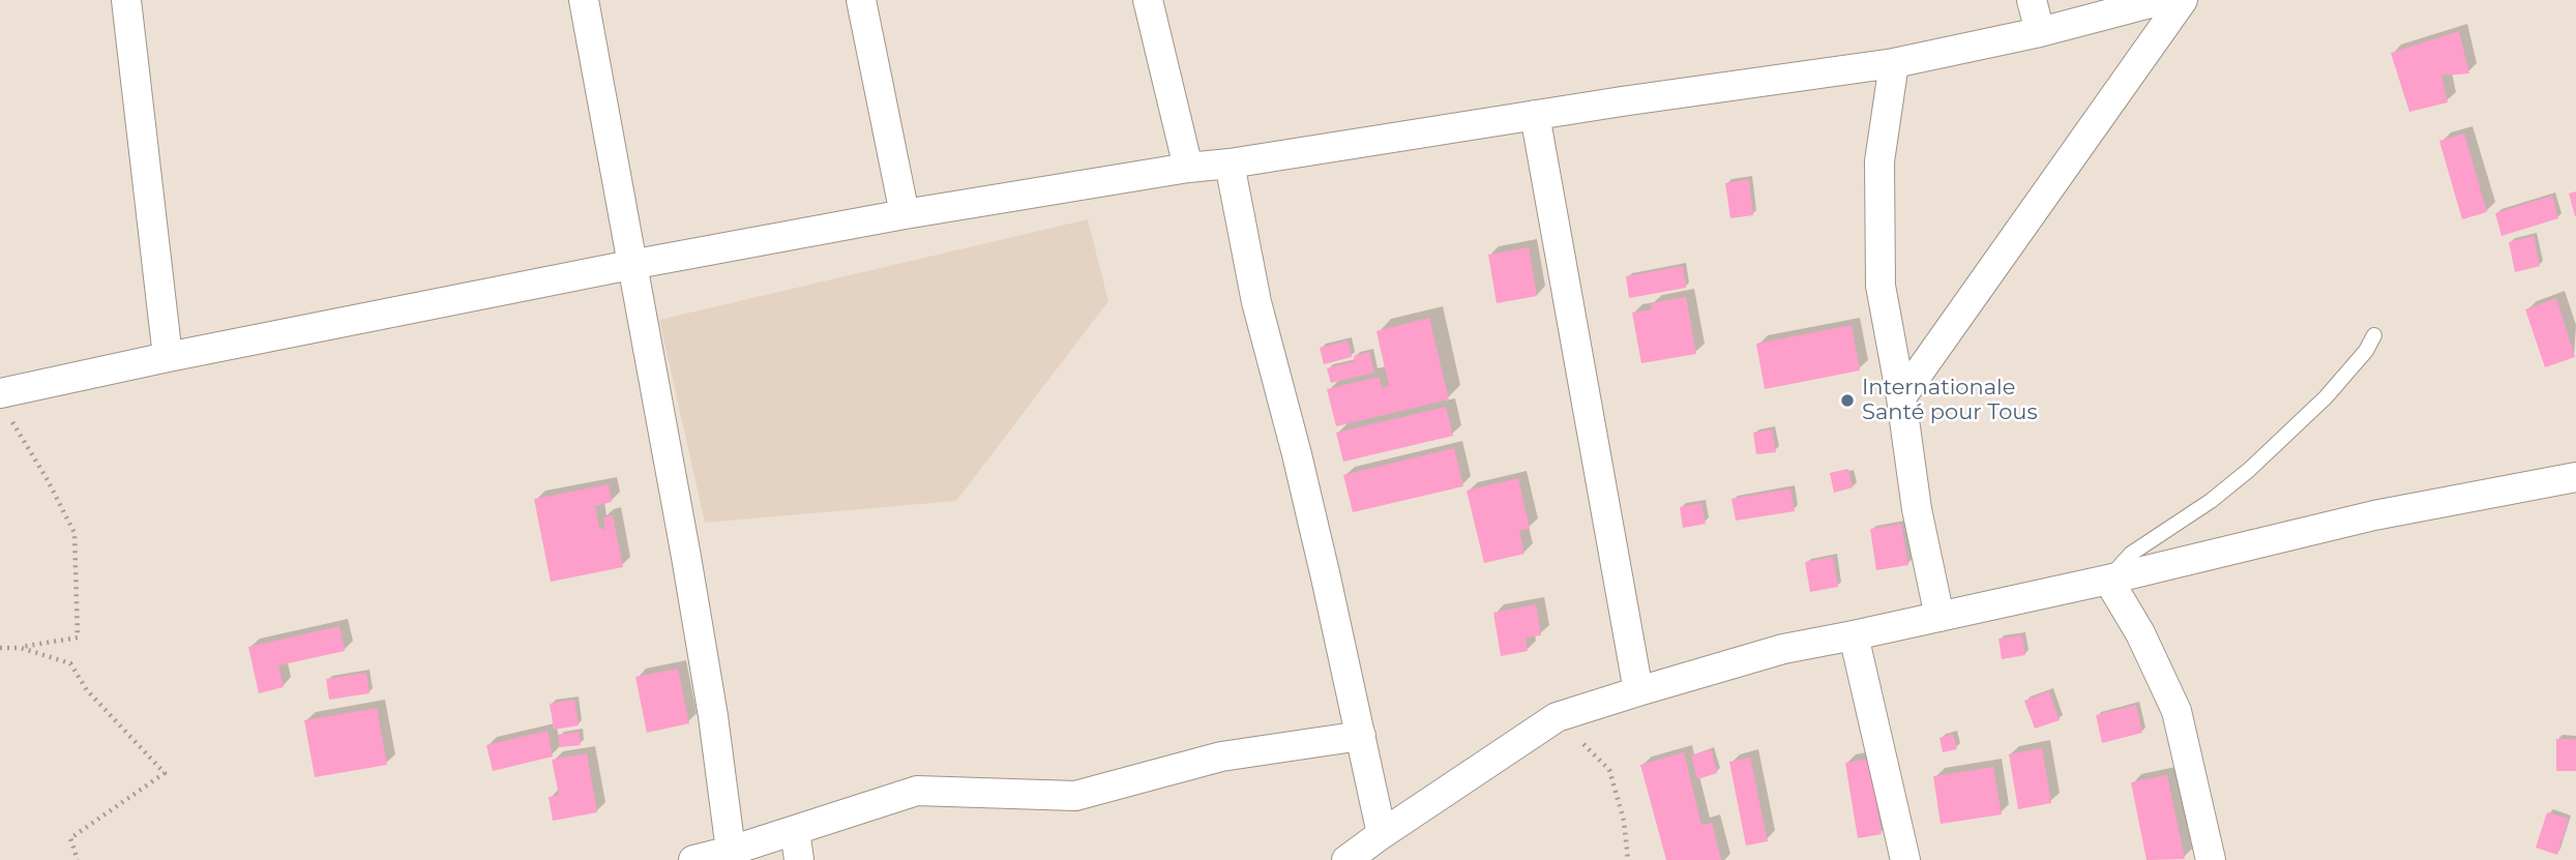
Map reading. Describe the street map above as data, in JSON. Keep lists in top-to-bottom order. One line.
{"places":["Internationale Santé pour Tous"]}
